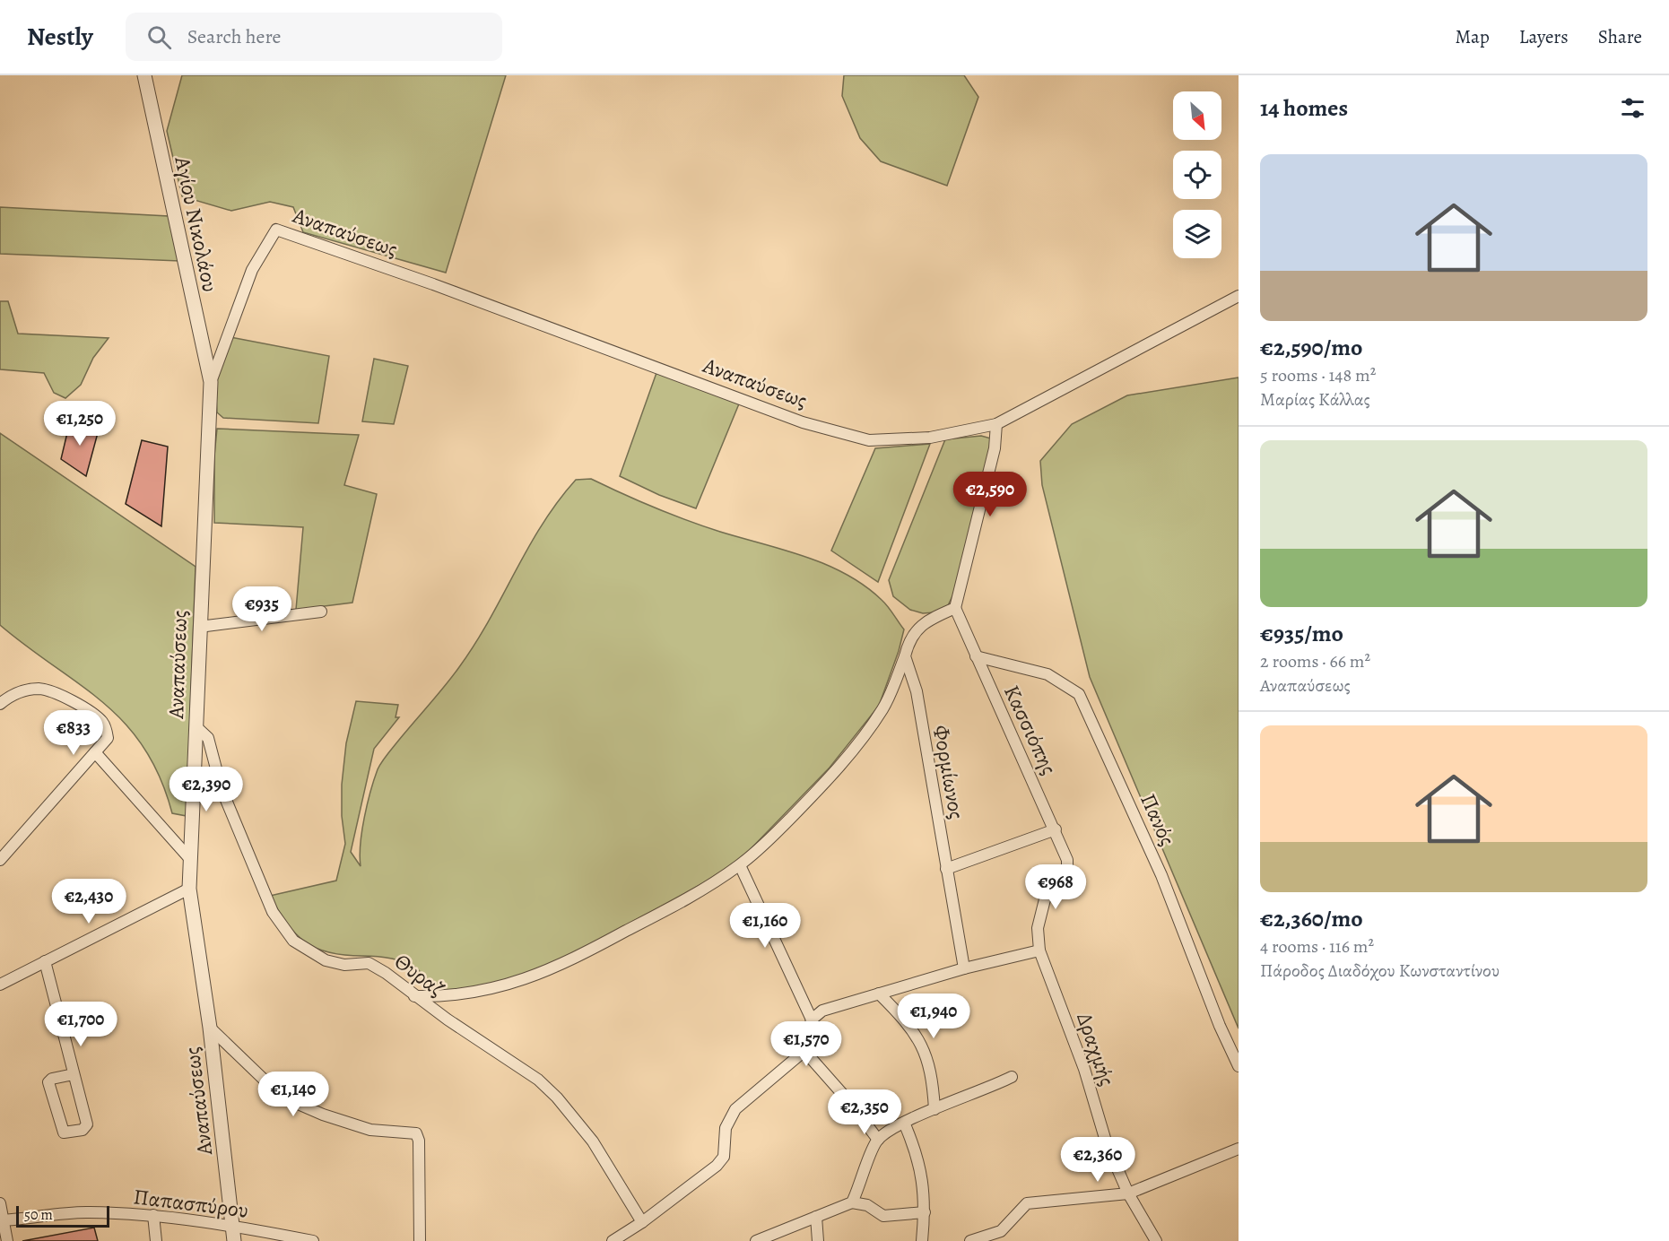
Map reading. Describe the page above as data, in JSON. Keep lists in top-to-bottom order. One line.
{"streets":{"street":["Αγίου Νικολάου","Αναπαύσεως","Κασσιόπης","Φορμίωνος","Πανός","Θυραζ","Δραχμής","Παπασπύρου"]},"crossings":[["Αγίου Νικολάου","Αναπαύσεως"],["Αναπαύσεως","Θυραζ"],["Αναπαύσεως","Παπασπύρου"],["Κασσιόπης","Πανός"],["Κασσιόπης","Δραχμής"]],"scale_bar":"50 m","north":"bottom right","page":{"header":"Nestly","search":"Search here","nav":["Map","Layers","Share"],"heading":"14 homes","list":[{"name":"€2,590/mo","note":"5 rooms · 148 m² · Μαρίας Κάλλας"},{"name":"€935/mo","note":"2 rooms · 66 m² · Αναπαύσεως"},{"name":"€2,360/mo","note":"4 rooms · 116 m² · Πάροδος Διαδόχου Κωνσταντίνου"}],"price":["€1,250","€2,590","€935","€833","€2,390","€968","€2,430","€1,160","€1,940","€1,700","€1,570","€1,140","€2,350","€2,360"],"scale":"50 m"}}
